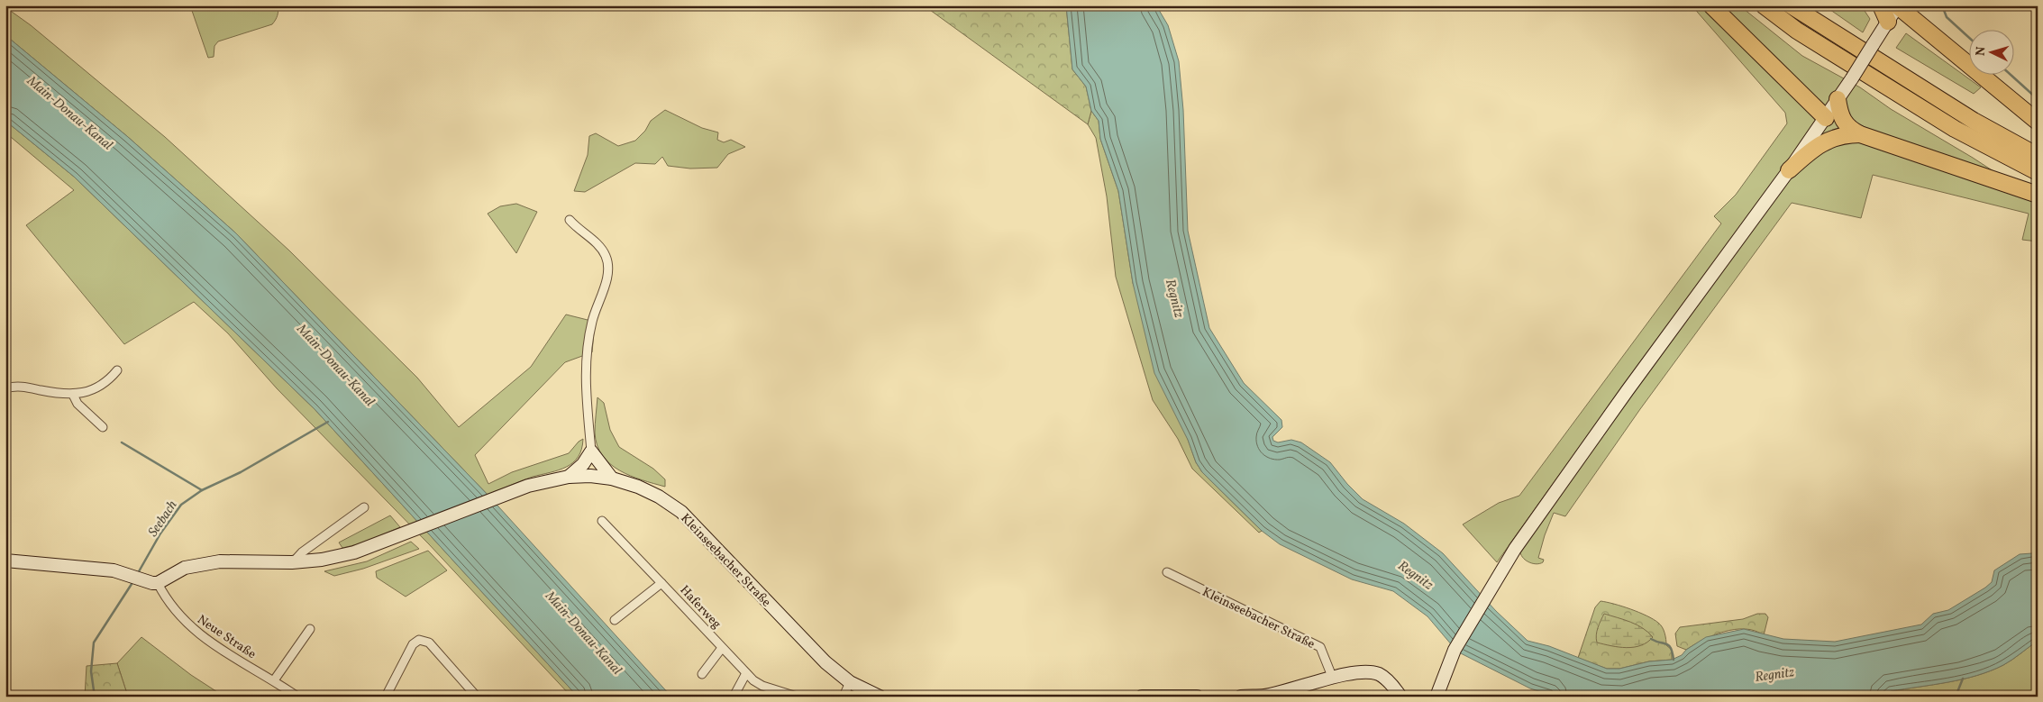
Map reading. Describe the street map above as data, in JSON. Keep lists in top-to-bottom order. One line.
{"streets":{"street":["Kleinseebacher Straße","Haferweg","Neue Straße"]},"crossings":[["Kleinseebacher Straße","Neue Straße"]],"water":["Main-Donau-Kanal","Regnitz","Seebach"],"north":"left"}
